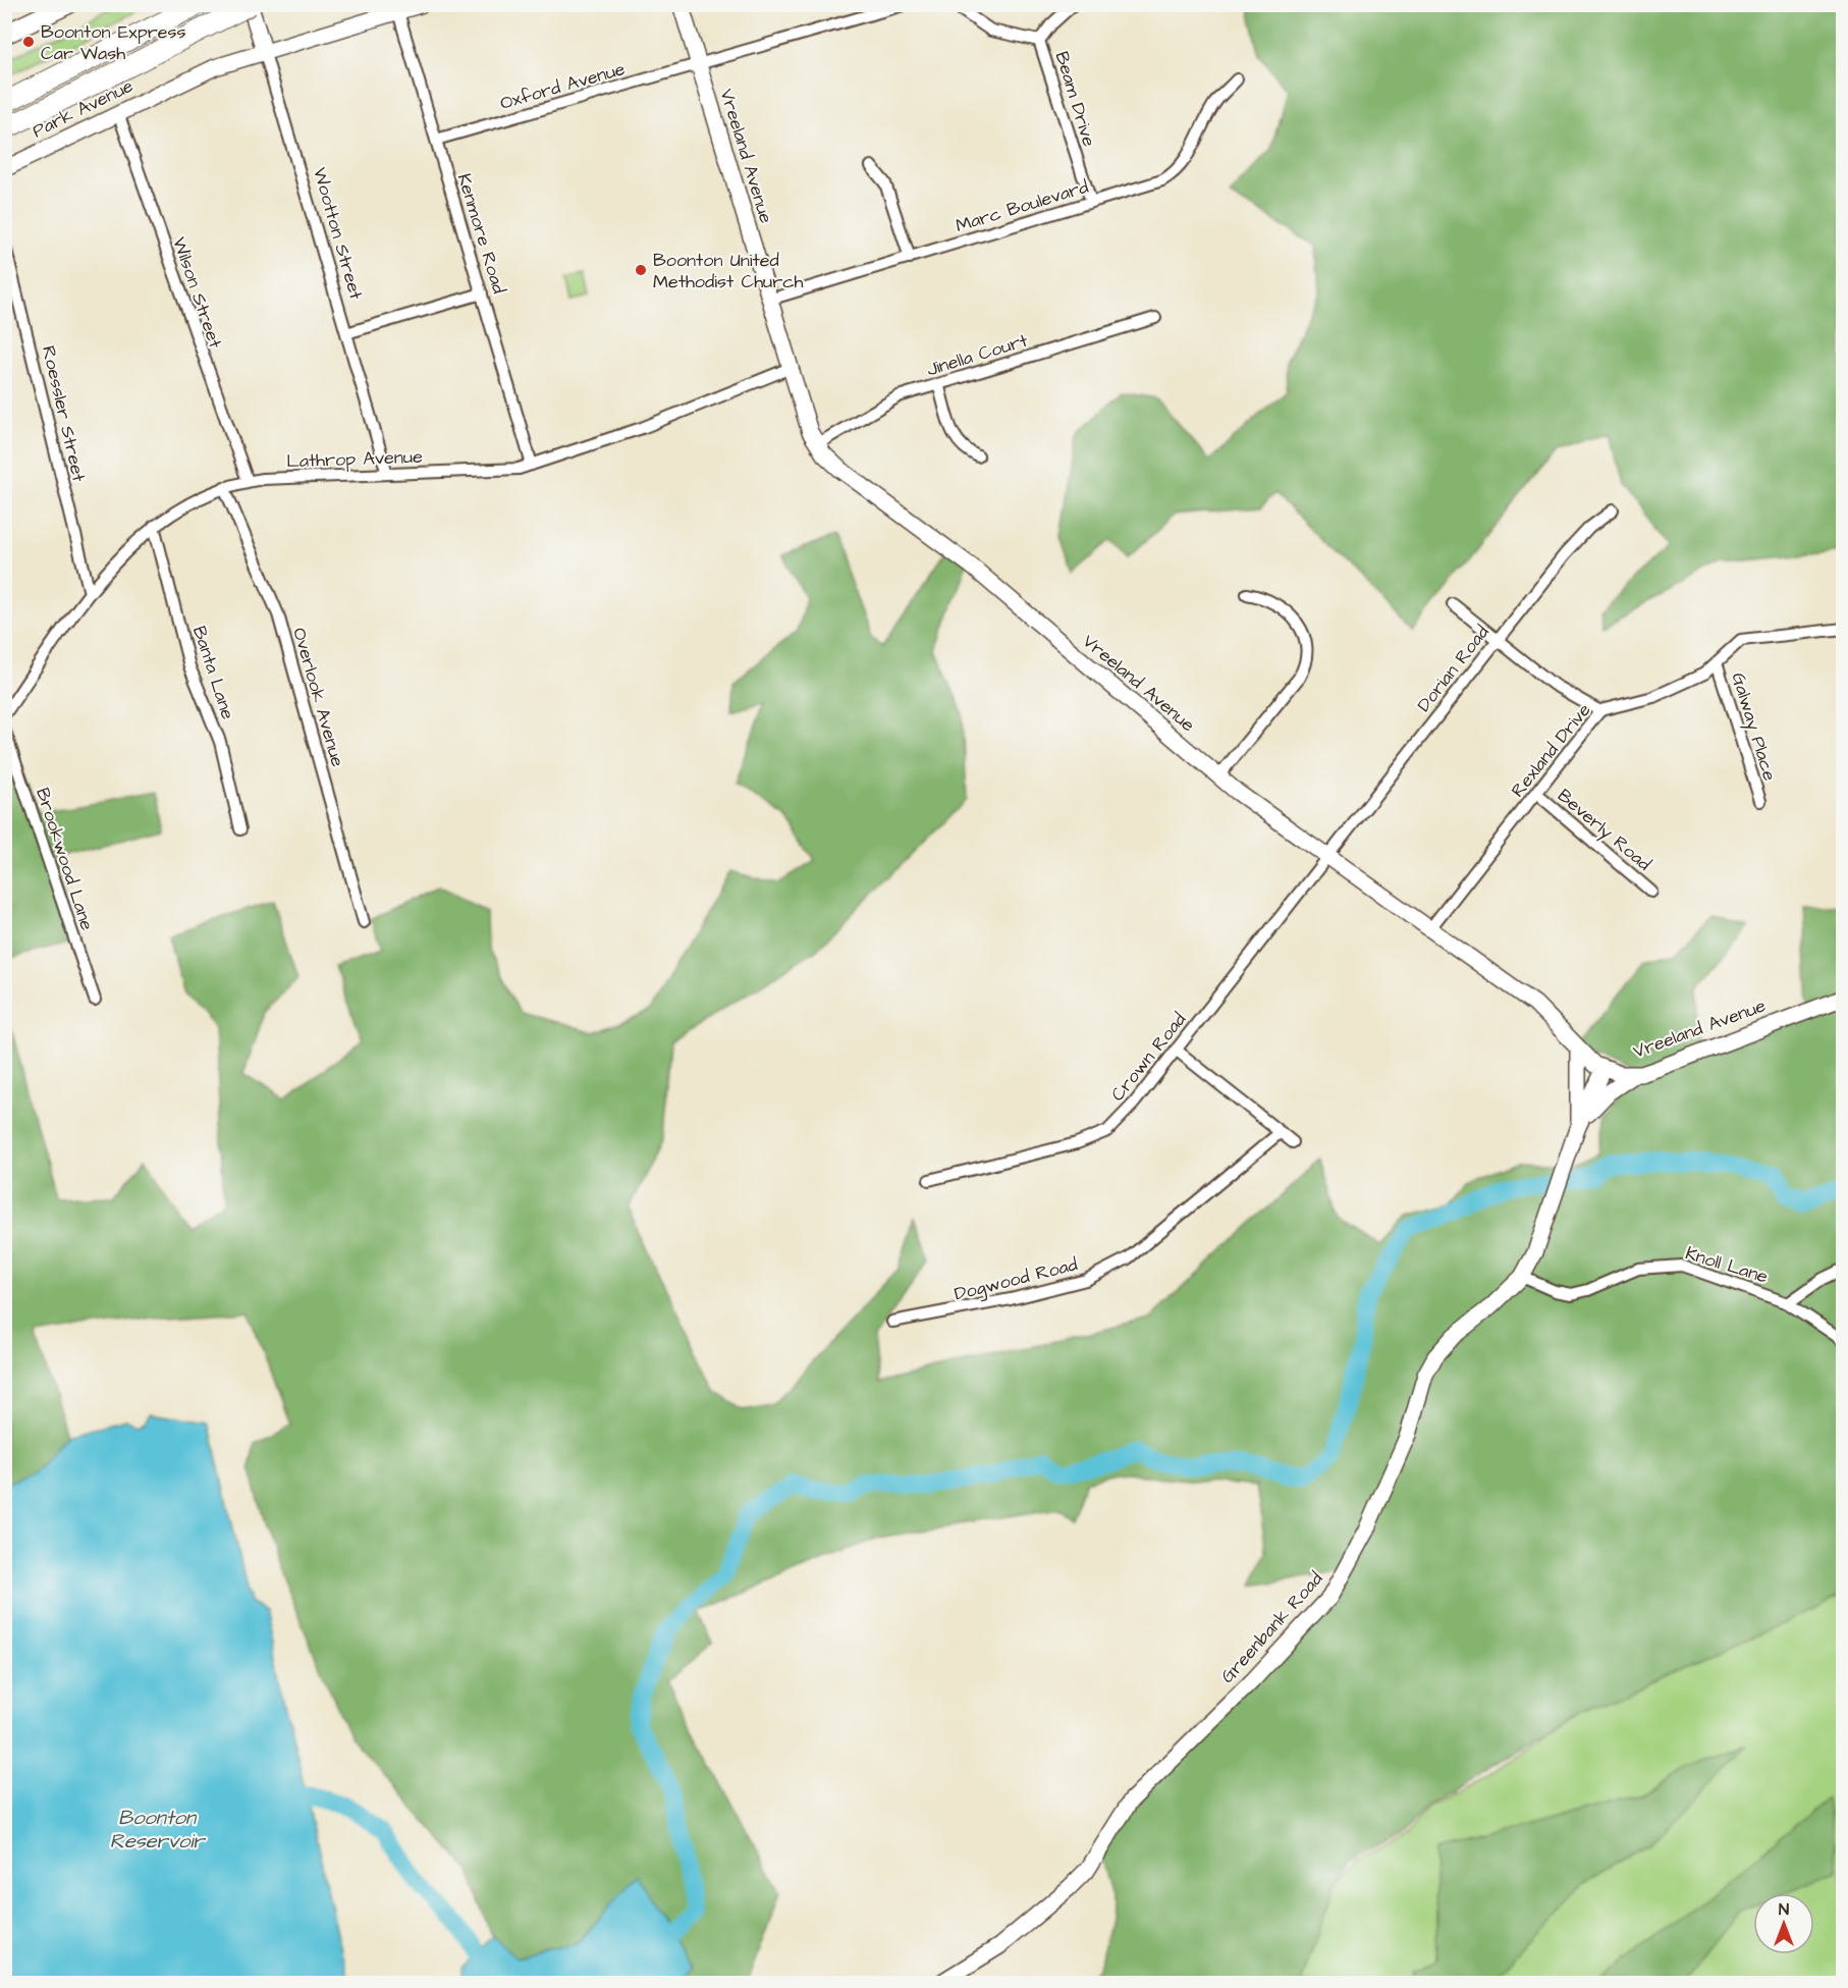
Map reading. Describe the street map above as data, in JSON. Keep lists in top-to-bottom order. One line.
{"streets":{"street":["Oxford Avenue","Beam Drive","Park Avenue","Vreeland Avenue","Marc Boulevard","Wootton Street","Kenmore Road","Wilson Street","Jinella Court","Roessler Street","Lathrop Avenue","Dorian Road","Banta Lane","Overlook Avenue","Galway Place","Rexland Drive","Beverly Road","Brookwood Lane","Crown Road","Knoll Lane","Dogwood Road","Greenbank Road"]},"crossings":[["Oxford Avenue","Vreeland Avenue"],["Oxford Avenue","Kenmore Road"],["Beam Drive","Marc Boulevard"],["Park Avenue","Wootton Street"],["Park Avenue","Kenmore Road"],["Park Avenue","Wilson Street"],["Vreeland Avenue","Marc Boulevard"],["Vreeland Avenue","Jinella Court"],["Vreeland Avenue","Lathrop Avenue"],["Vreeland Avenue","Dorian Road"],["Vreeland Avenue","Rexland Drive"],["Vreeland Avenue","Crown Road"],["Vreeland Avenue","Greenbank Road"],["Wootton Street","Lathrop Avenue"],["Kenmore Road","Lathrop Avenue"],["Wilson Street","Lathrop Avenue"],["Roessler Street","Lathrop Avenue"],["Lathrop Avenue","Banta Lane"],["Lathrop Avenue","Overlook Avenue"],["Dorian Road","Crown Road"],["Galway Place","Rexland Drive"],["Rexland Drive","Beverly Road"],["Knoll Lane","Greenbank Road"]],"water":["Boonton Reservoir"],"places":["Boonton Express Car Wash","Boonton United Methodist Church"],"north":"top"}
